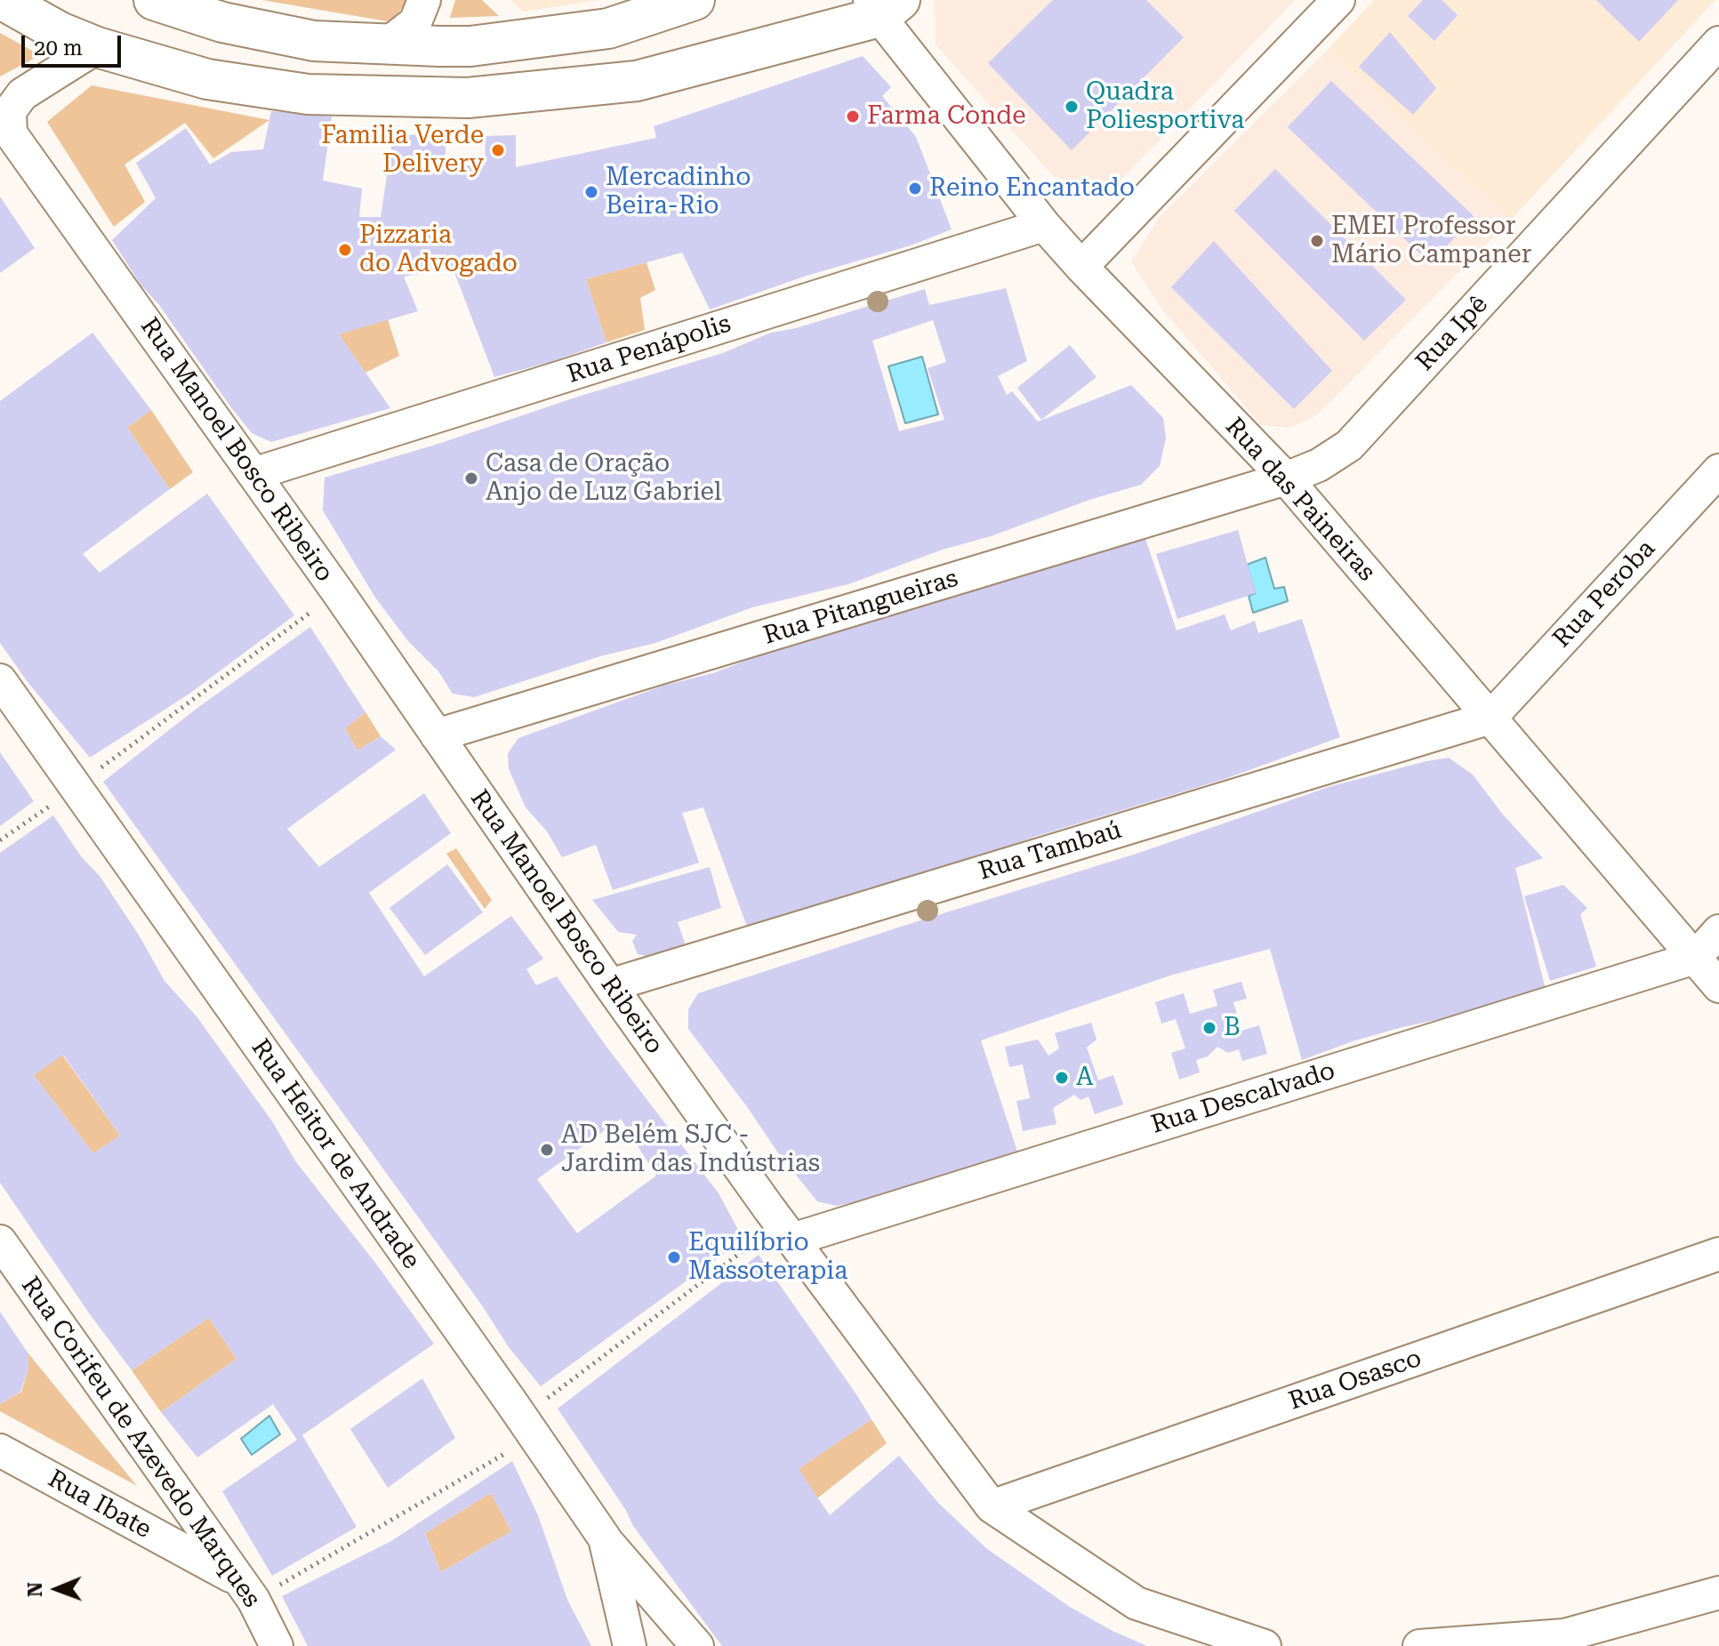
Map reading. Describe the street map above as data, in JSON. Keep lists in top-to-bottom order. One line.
{"streets":{"street":["Rua Ipê","Rua Penápolis","Rua Manoel Bosco Ribeiro","Rua das Paineiras","Rua Peroba","Rua Pitangueiras","Rua Tambaú","Rua Descalvado","Rua Heitor de Andrade","Rua Osasco","Rua Corifeu de Azevedo Marques","Rua Ibate"]},"crossings":[["Rua Ipê","Rua das Paineiras"],["Rua Ipê","Rua Pitangueiras"],["Rua Penápolis","Rua Manoel Bosco Ribeiro"],["Rua Penápolis","Rua das Paineiras"],["Rua Manoel Bosco Ribeiro","Rua Pitangueiras"],["Rua Manoel Bosco Ribeiro","Rua Tambaú"],["Rua Manoel Bosco Ribeiro","Rua Descalvado"],["Rua Manoel Bosco Ribeiro","Rua Osasco"],["Rua das Paineiras","Rua Peroba"],["Rua das Paineiras","Rua Pitangueiras"],["Rua das Paineiras","Rua Tambaú"],["Rua das Paineiras","Rua Descalvado"],["Rua Peroba","Rua Tambaú"],["Rua Corifeu de Azevedo Marques","Rua Ibate"]],"places":["Quadra Poliesportiva","Farma Conde","Familia Verde Delivery","Reino Encantado","Mercadinho Beira-Rio","EMEI Professor Mário Campaner","Pizzaria do Advogado","Casa de Oração Anjo de Luz Gabriel","B","A","AD Belém SJC - Jardim das Indústrias","Equilíbrio Massoterapia"],"scale_bar":"20 m","north":"left"}
